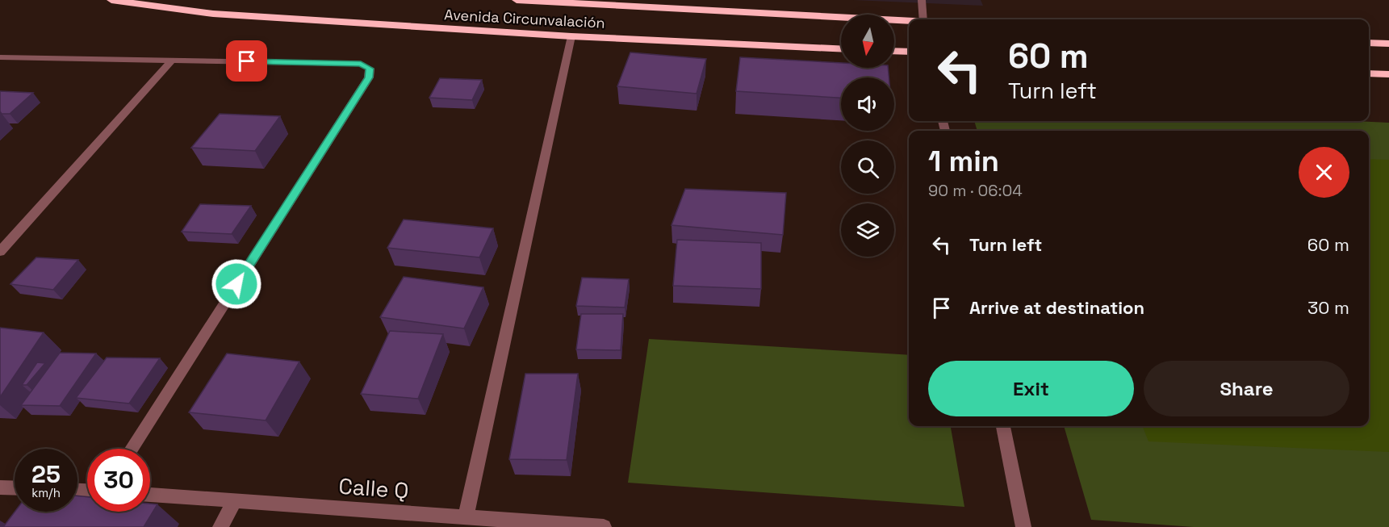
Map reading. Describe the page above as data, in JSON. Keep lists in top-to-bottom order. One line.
{"streets":{"highway":["Avenida Circunvalación"],"street":["Calle Q"]},"north":"bottom","page":{"turn":["60 m","Turn left"],"heading":["1 min","90 m · 06:04"],"list":[{"name":"Turn left","value":"60 m"},{"name":"Arrive at destination","value":"30 m"}],"buttons":["Exit","Share"],"speed":"25 km/h","limit":"30"}}
